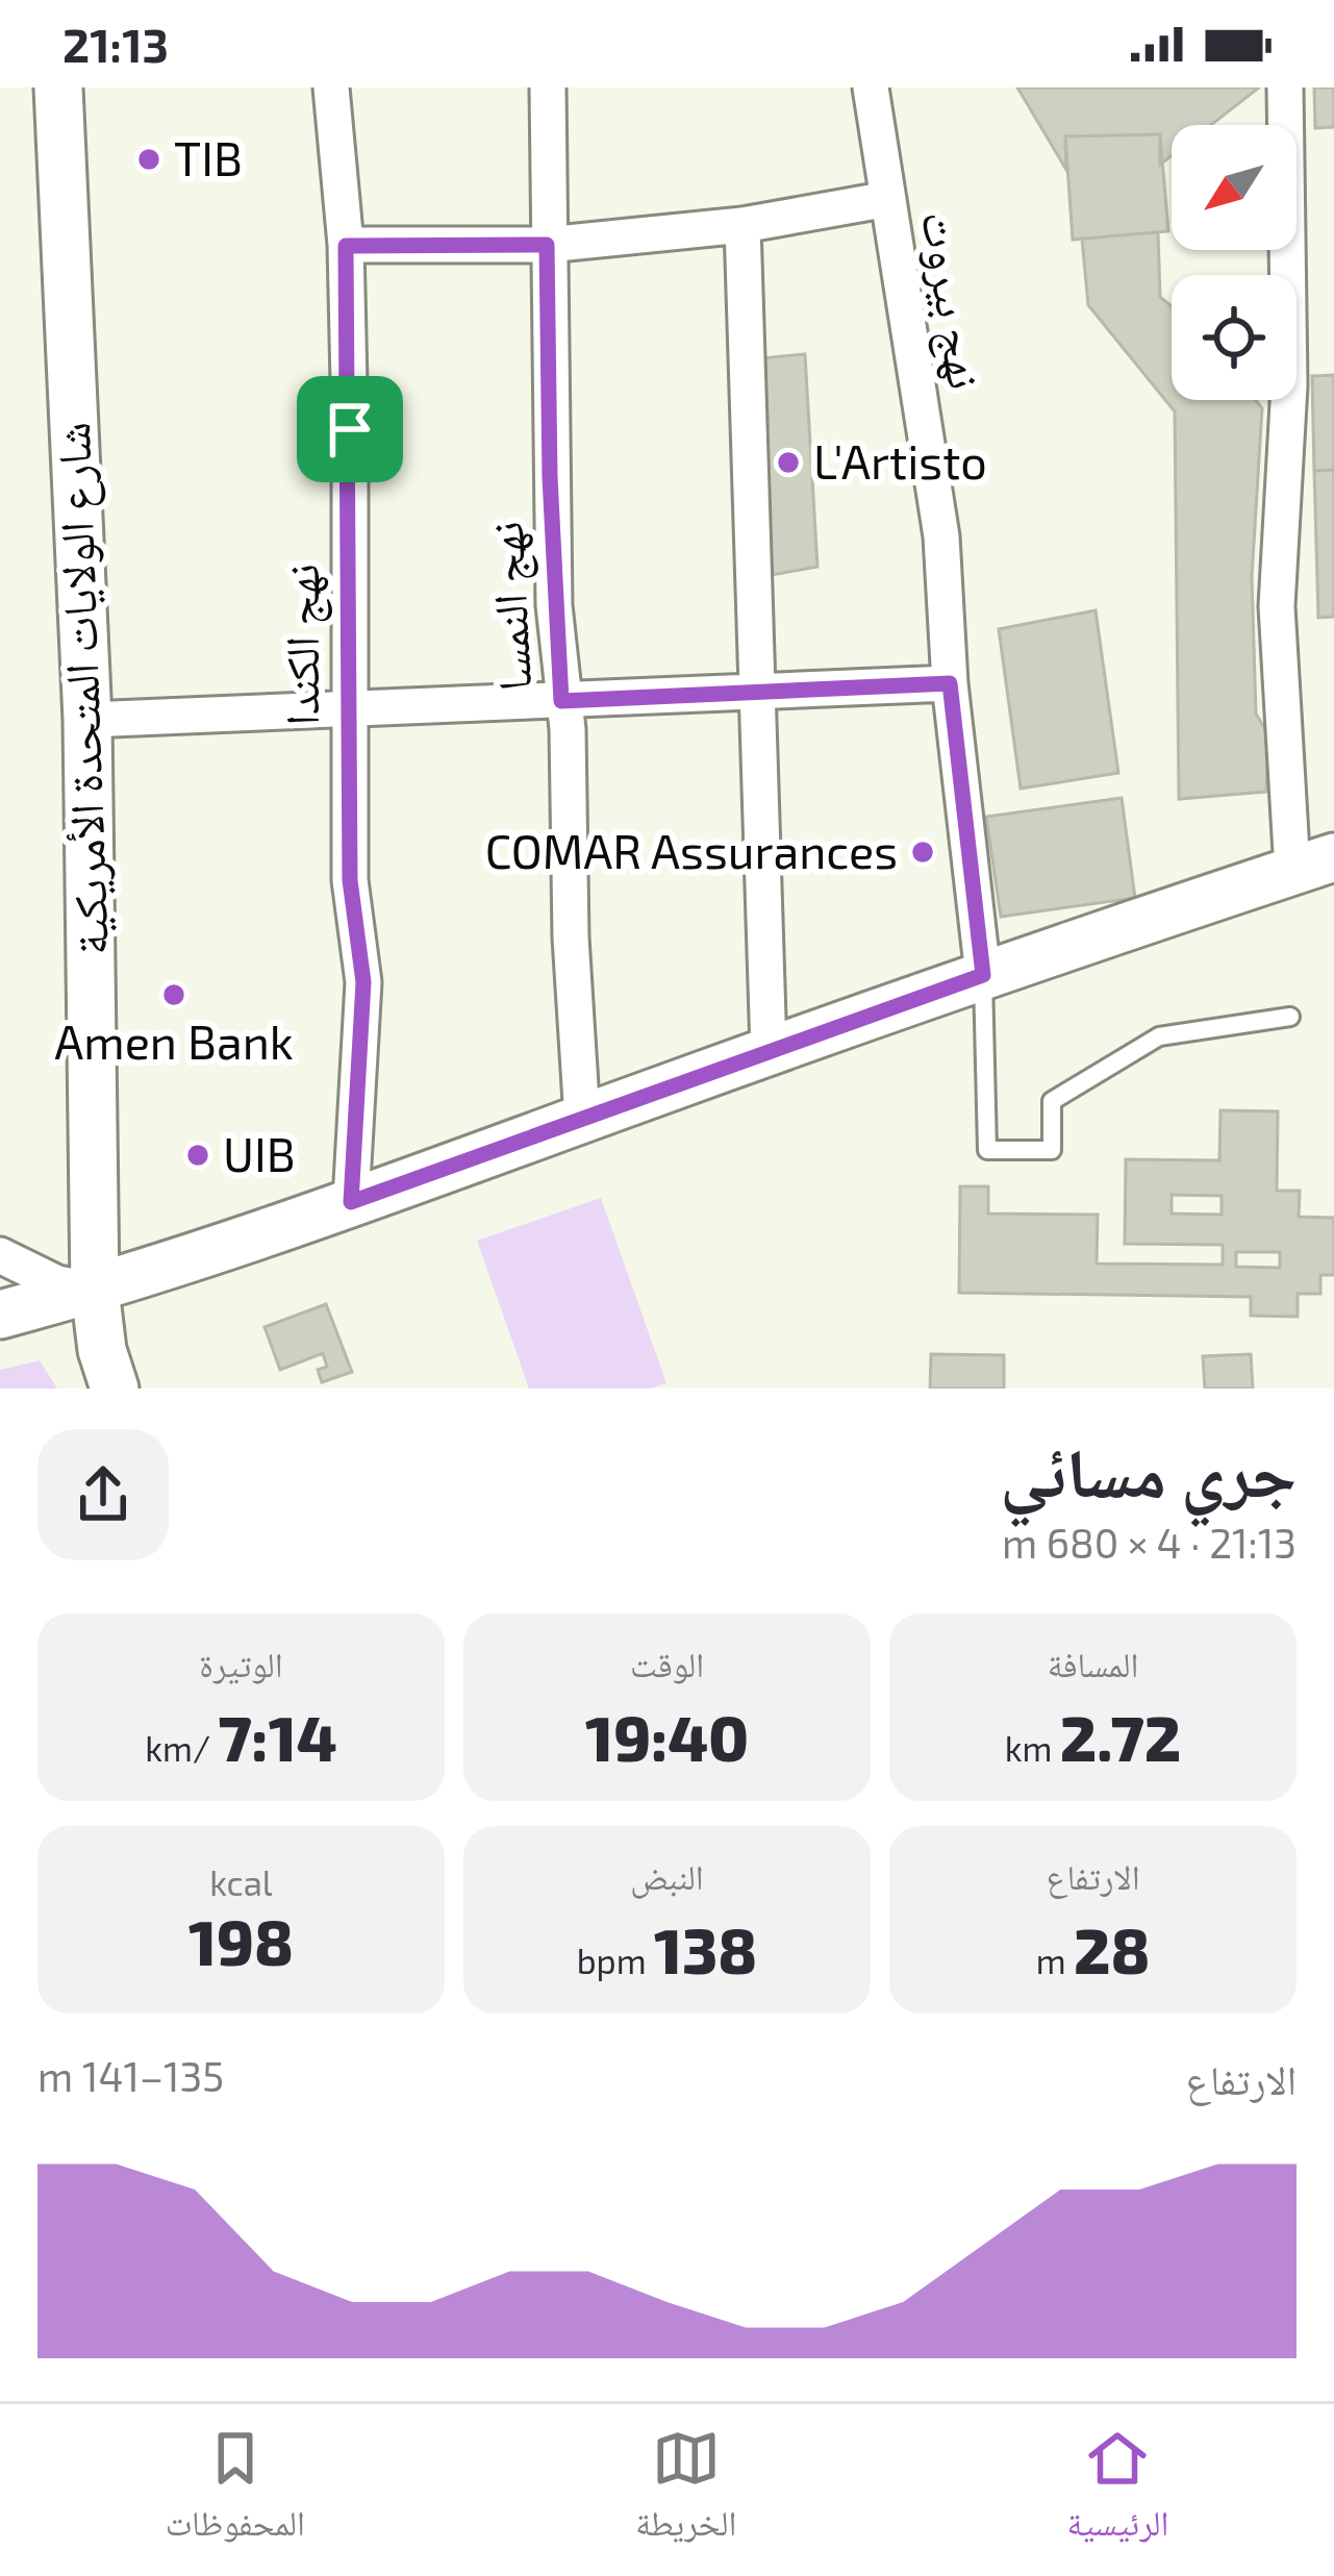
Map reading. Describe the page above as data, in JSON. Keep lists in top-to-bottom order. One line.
{"streets":{"main road":["شارع الولايات المتحدة الأمريكية"],"street":["نهج بيروت","نهج النمسا","نهج الكندا"]},"places":["TIB","L'Artisto","COMAR Assurances","Amen Bank","UIB"],"north":"bottom left","page":{"status":"21:13","heading":["جري مسائي","21:13 · 4 × 680 m"],"stats":[["المسافة","2.72 km"],["الوقت","19:40"],["الوتيرة","7:14 /km"],["الارتفاع","28 m"],["النبض","138 bpm"],["kcal","198"]],"chart":["الارتفاع","135–141 m"],"tabs":["الرئيسية","الخريطة","المحفوظات"]}}
